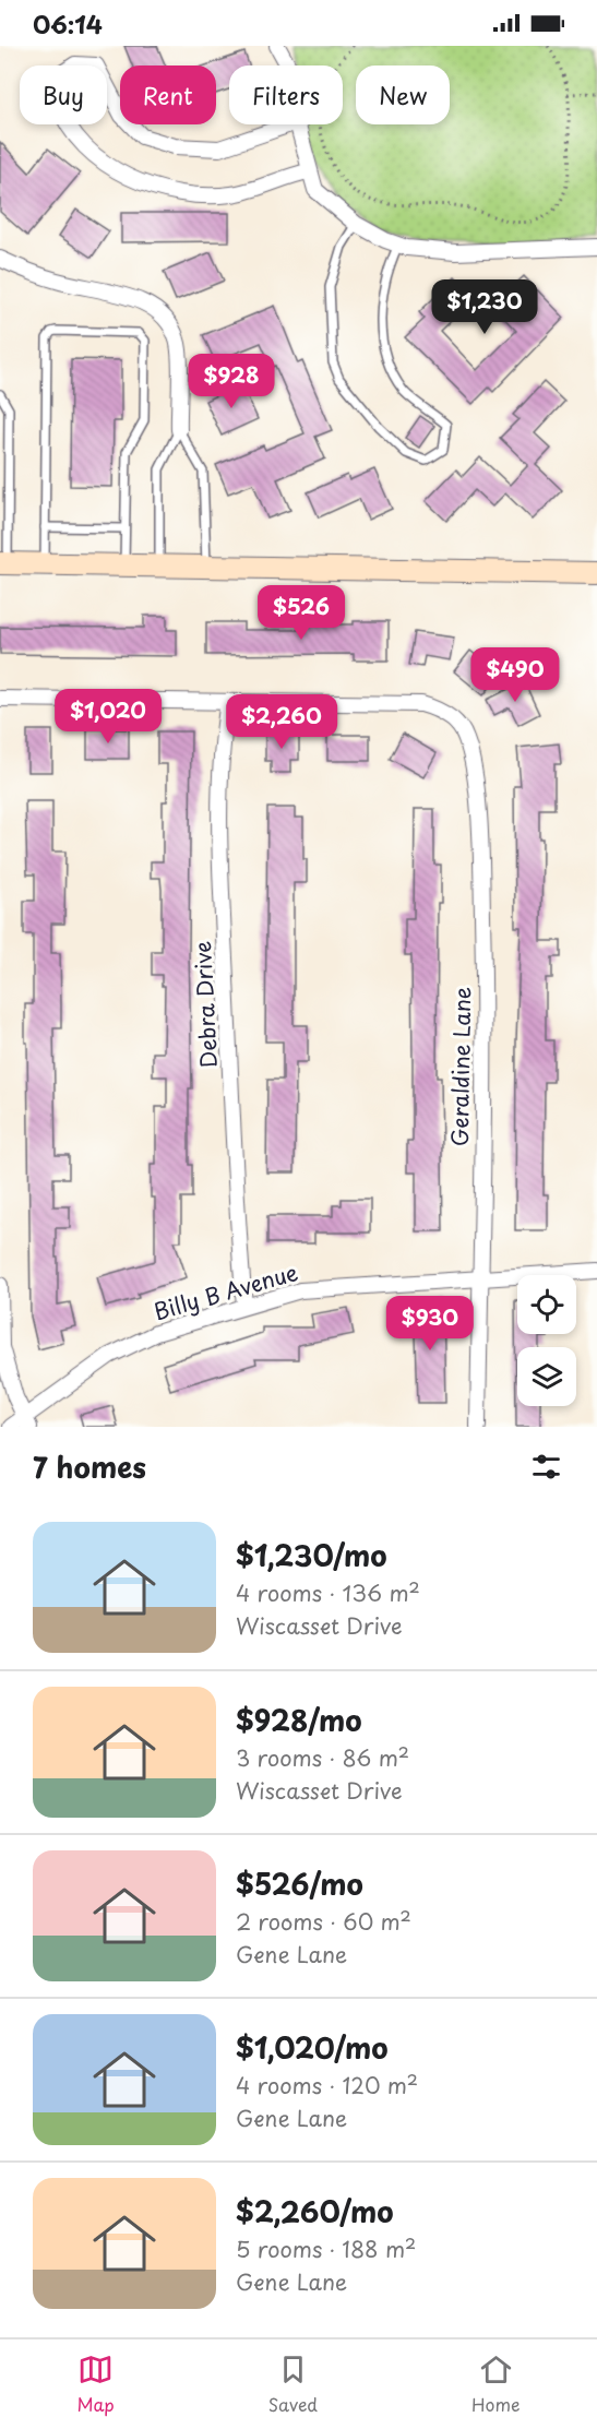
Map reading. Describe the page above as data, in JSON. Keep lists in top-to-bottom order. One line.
{"streets":{"street":["Debra Drive","Geraldine Lane","Billy B Avenue"]},"crossings":[["Debra Drive","Geraldine Lane"],["Debra Drive","Billy B Avenue"],["Geraldine Lane","Billy B Avenue"]],"page":{"status":"06:14","chip":["Buy","Rent","Filters","New"],"price":["$1,230","$928","$526","$490","$1,020","$2,260","$930"],"heading":"7 homes","list":[{"name":"$1,230/mo","note":"4 rooms · 136 m² · Wiscasset Drive"},{"name":"$928/mo","note":"3 rooms · 86 m² · Wiscasset Drive"},{"name":"$526/mo","note":"2 rooms · 60 m² · Gene Lane"},{"name":"$1,020/mo","note":"4 rooms · 120 m² · Gene Lane"},{"name":"$2,260/mo","note":"5 rooms · 188 m² · Gene Lane"}],"tabs":["Map","Saved","Home"]}}
